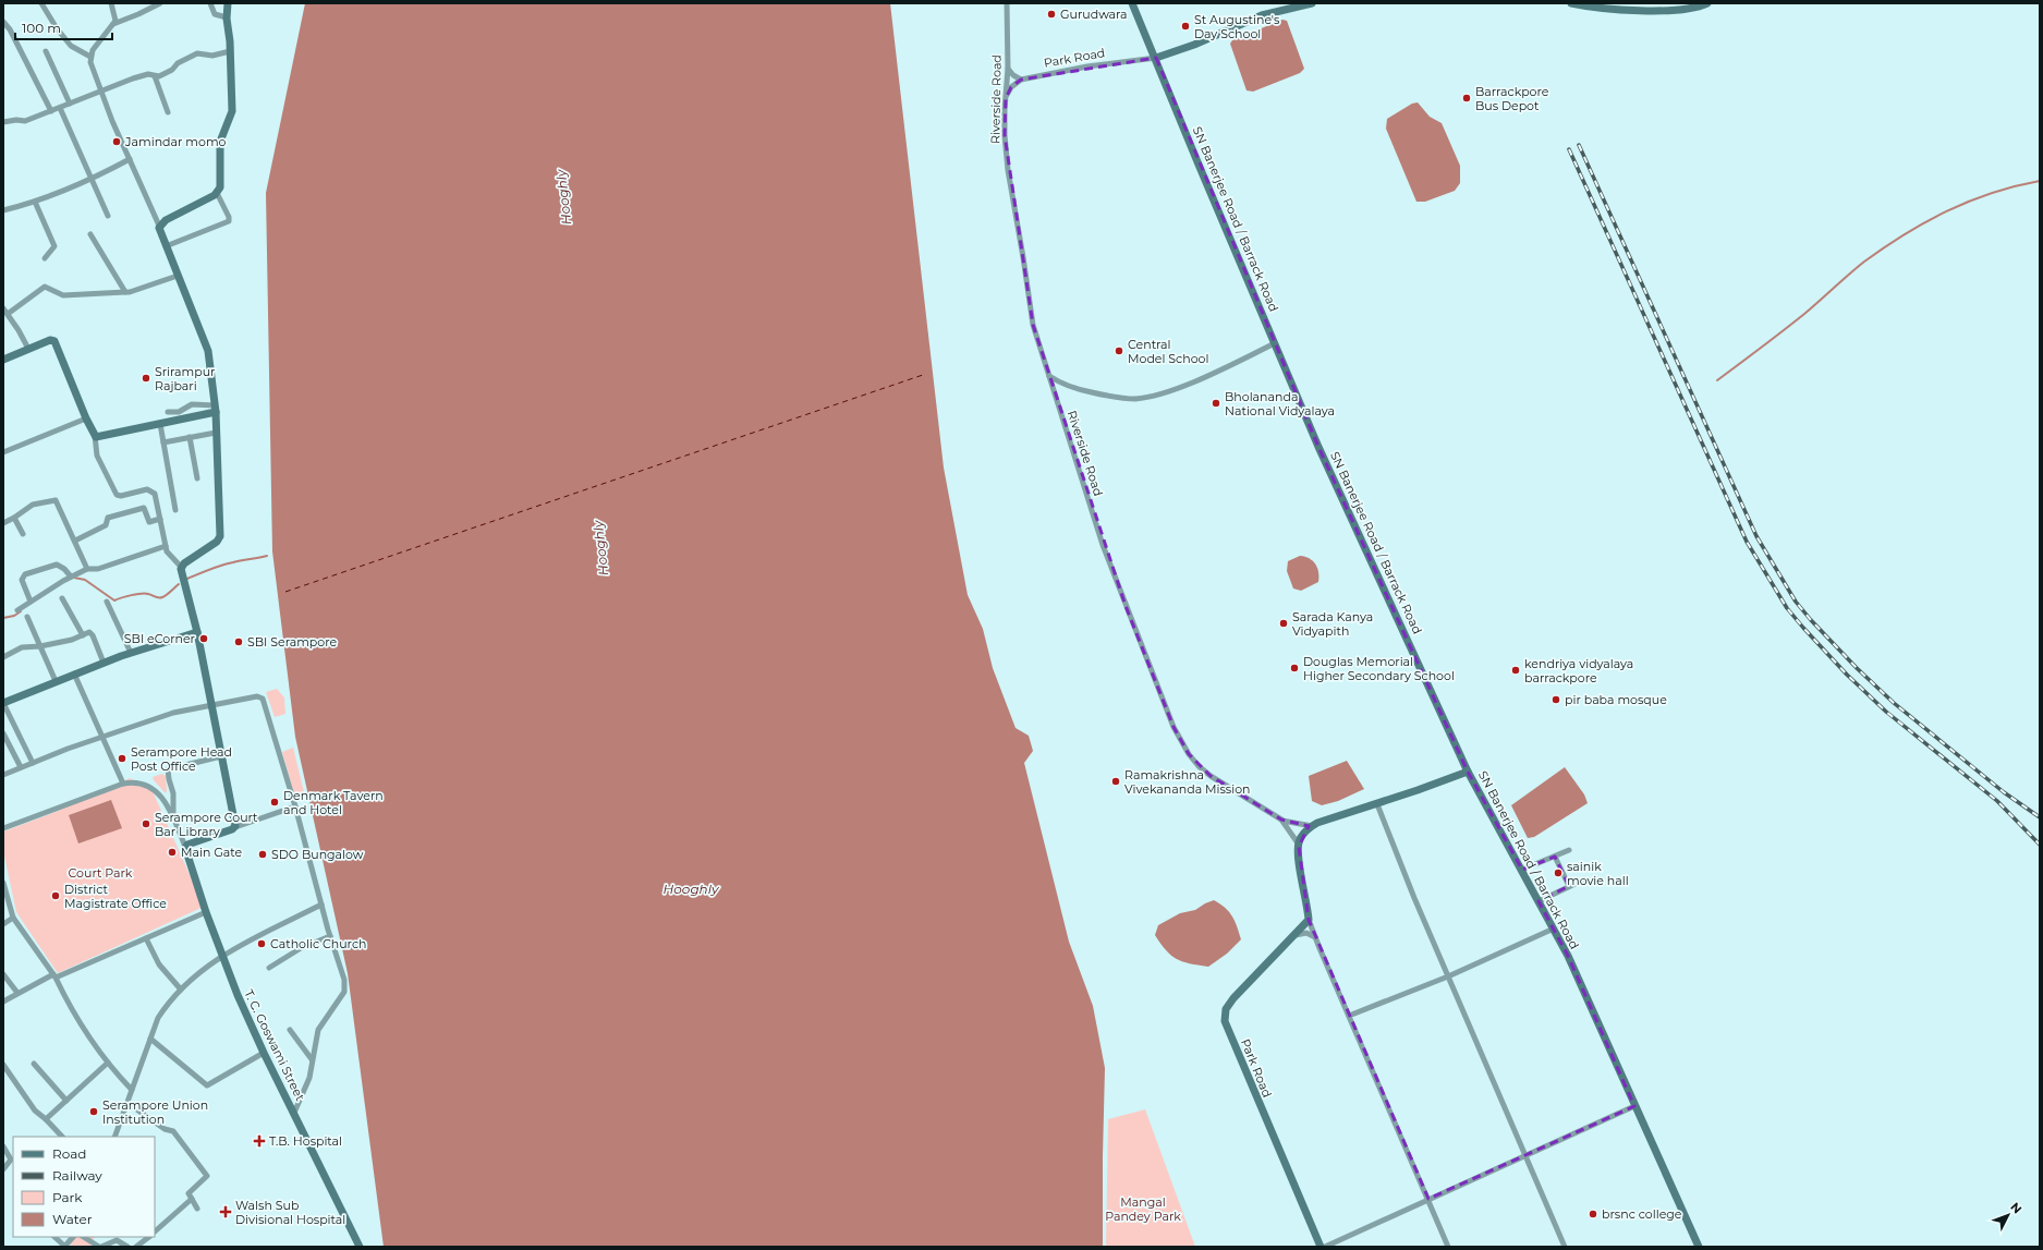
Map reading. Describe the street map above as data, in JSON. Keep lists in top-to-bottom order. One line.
{"streets":{"street":["Park Road","Riverside Road","SN Banerjee Road / Barrack Road","T. C. Goswami Street"]},"crossings":[["Park Road","SN Banerjee Road / Barrack Road"]],"water":["Hooghly"],"parks":["Court Park","Mangal Pandey Park"],"places":{"other":["Gurudwara","St Augustine's Day School","Barrackpore Bus Depot","Jamindar momo","Central Model School","Srirampur Rajbari","Bholananda National Vidyalaya","Sarada Kanya Vidyapith","SBI eCorner","SBI Serampore","Douglas Memorial Higher Secondary School","kendriya vidyalaya barrackpore","pir baba mosque","Serampore Head Post Office","Ramakrishna Vivekananda Mission","Denmark Tavern and Hotel","Serampore Court Bar Library","Main Gate","SDO Bungalow","sainik movie hall","District Magistrate Office","Catholic Church","Serampore Union Institution","brsnc college"],"health":["T.B. Hospital","Walsh Sub Divisional Hospital"]},"legend":["Road","Railway","Park","Water"],"scale_bar":"100 m","north":"top right"}
